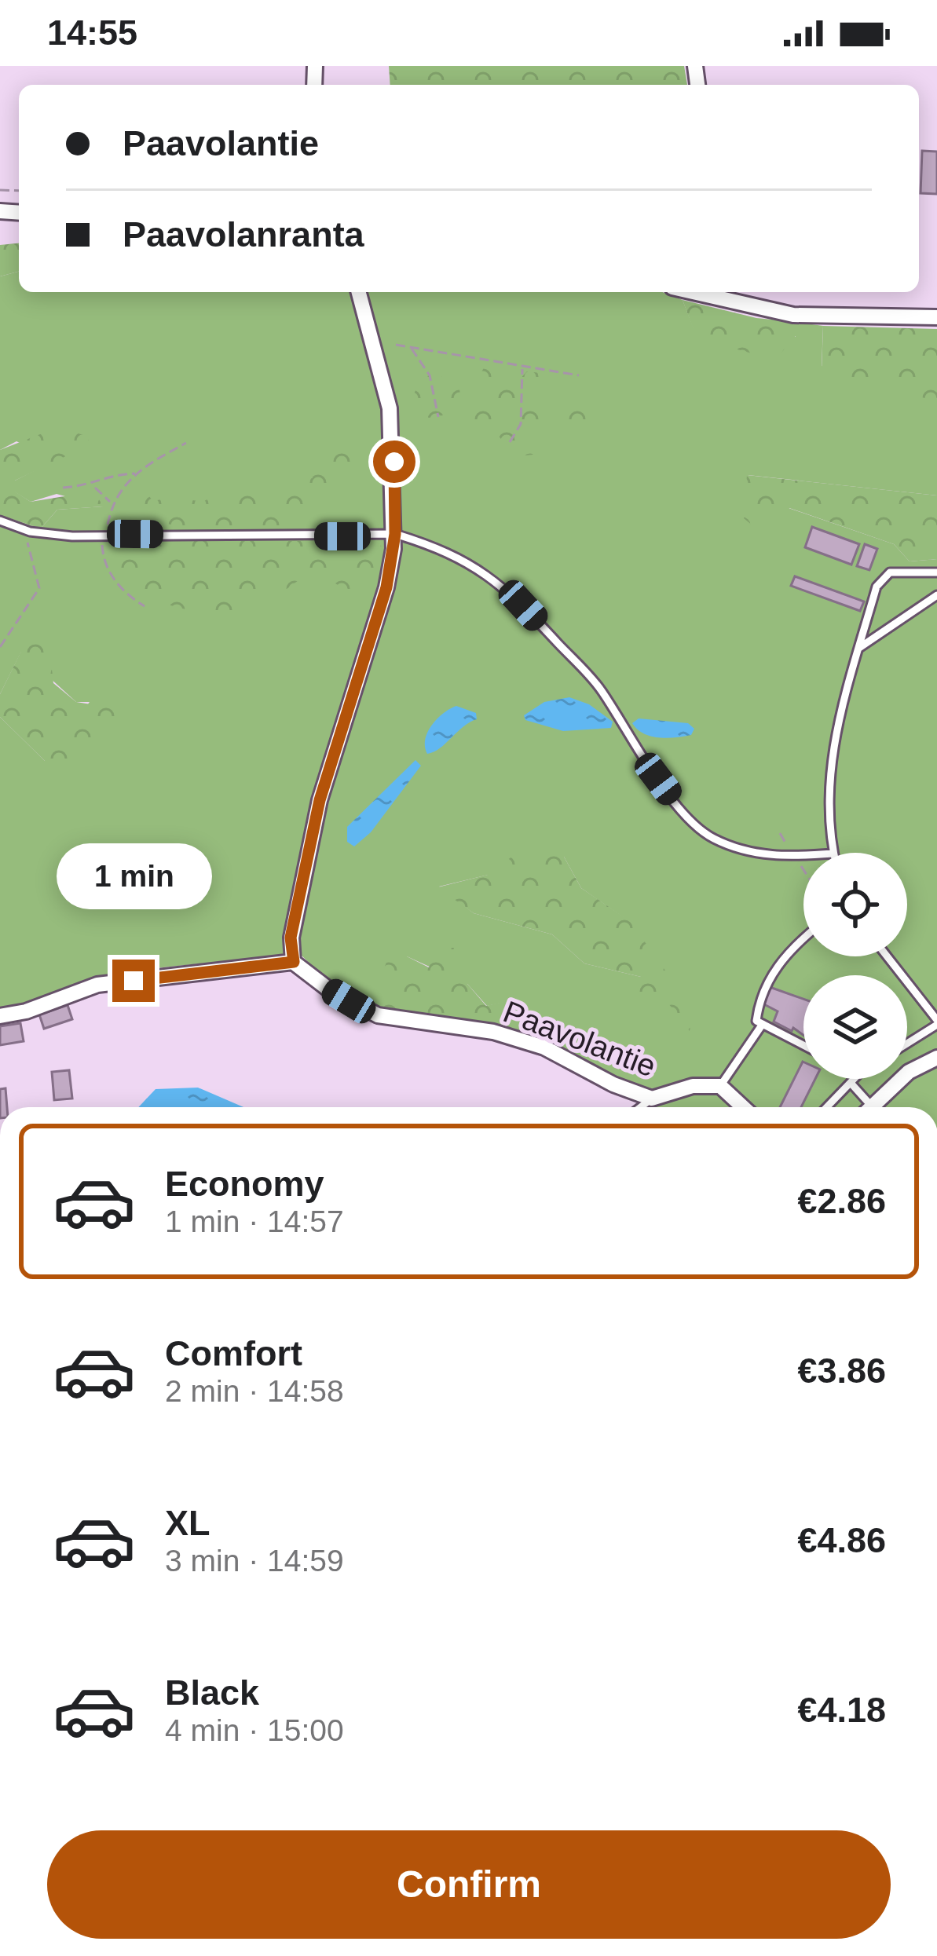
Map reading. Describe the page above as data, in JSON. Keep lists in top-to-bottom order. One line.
{"streets":{"street":["Paavolantie"]},"page":{"status":"14:55","banner":["Paavolantie","Paavolanranta"],"bubble":"1 min","list":[{"name":"Economy","note":"1 min · 14:57","value":"€2.86"},{"name":"Comfort","note":"2 min · 14:58","value":"€3.86"},{"name":"XL","note":"3 min · 14:59","value":"€4.86"},{"name":"Black","note":"4 min · 15:00","value":"€4.18"}],"buttons":"Confirm"}}
